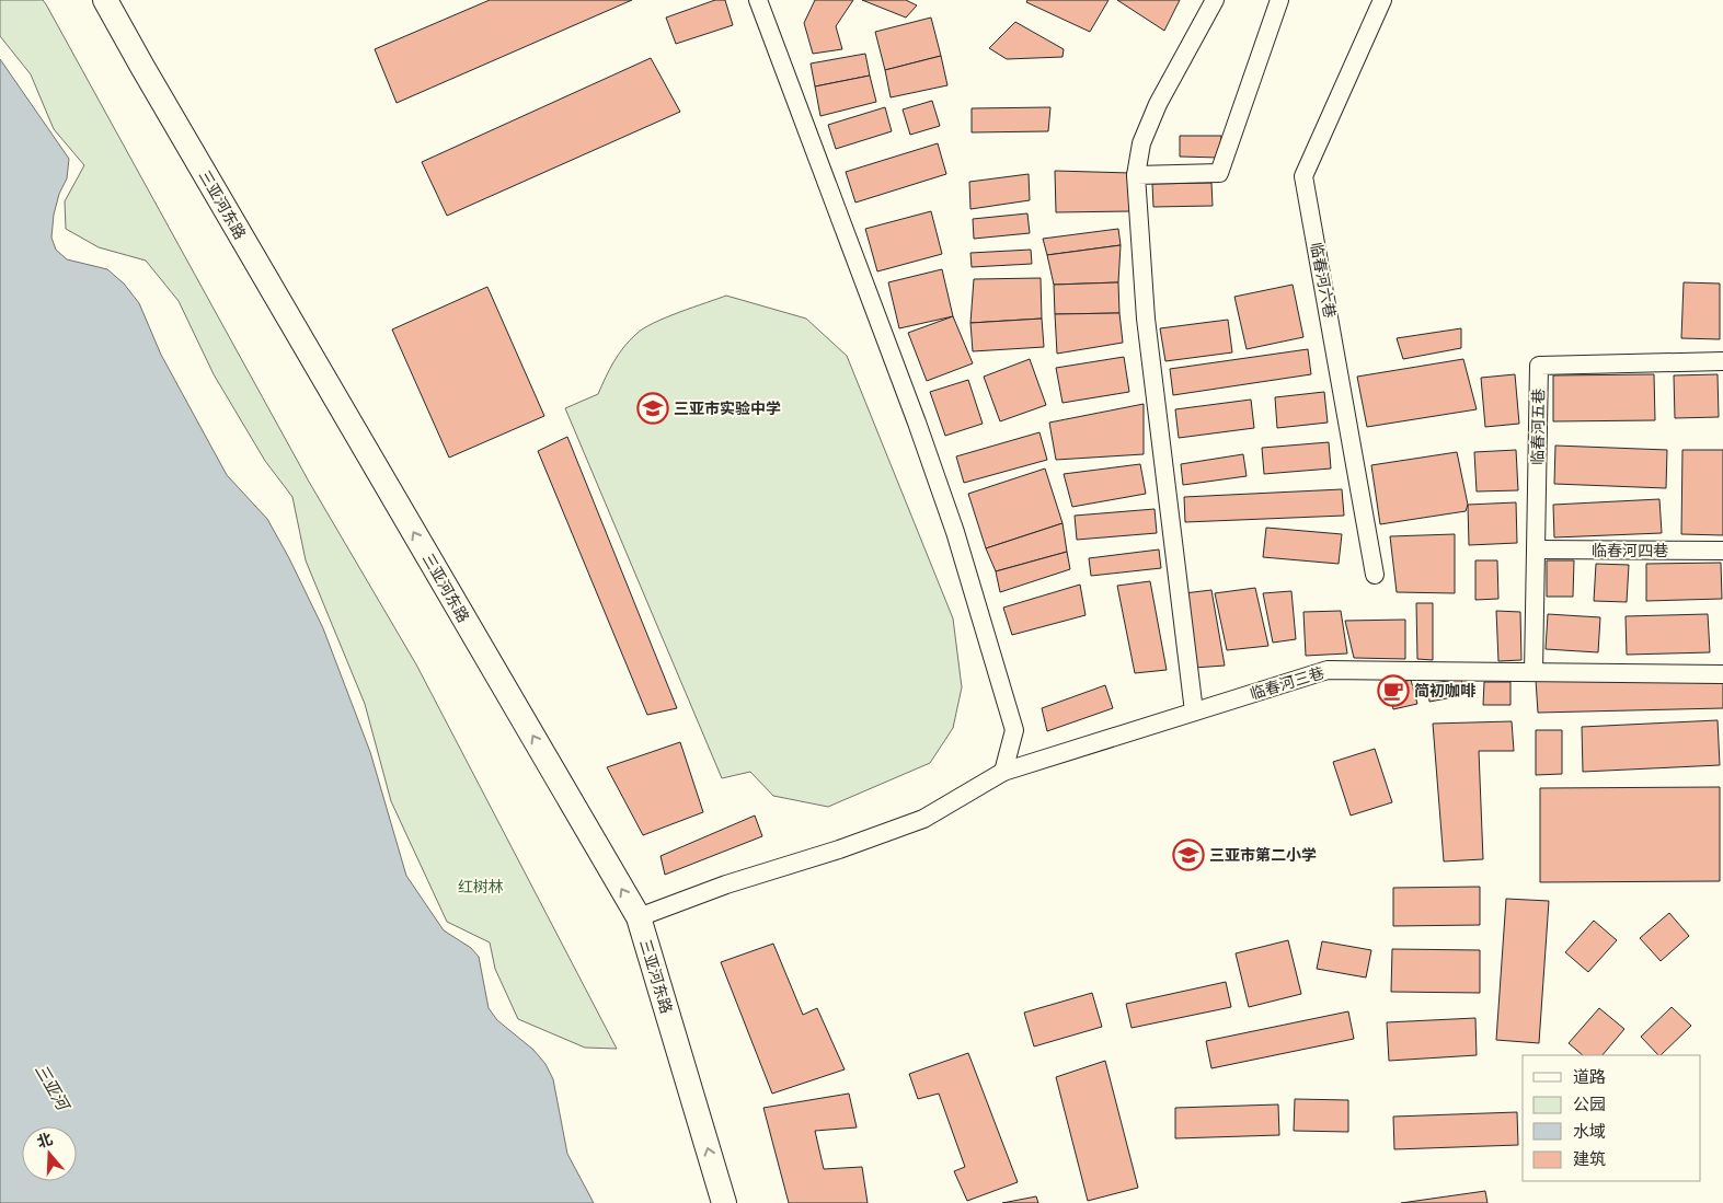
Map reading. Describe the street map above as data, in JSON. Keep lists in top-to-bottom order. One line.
{"streets":{"street":["三亚河东路","临春河六巷","临春河五巷","临春河四巷","临春河三巷"]},"crossings":[["三亚河东路","临春河三巷"],["临春河五巷","临春河四巷"],["临春河五巷","临春河三巷"]],"one_way":["三亚河东路"],"water":["三亚河"],"parks":["红树林"],"places":{"school or university":["三亚市实验中学","三亚市第二小学"],"cafe":["简初咖啡"]},"legend":["道路","公园","水域","建筑"],"north":"top"}
